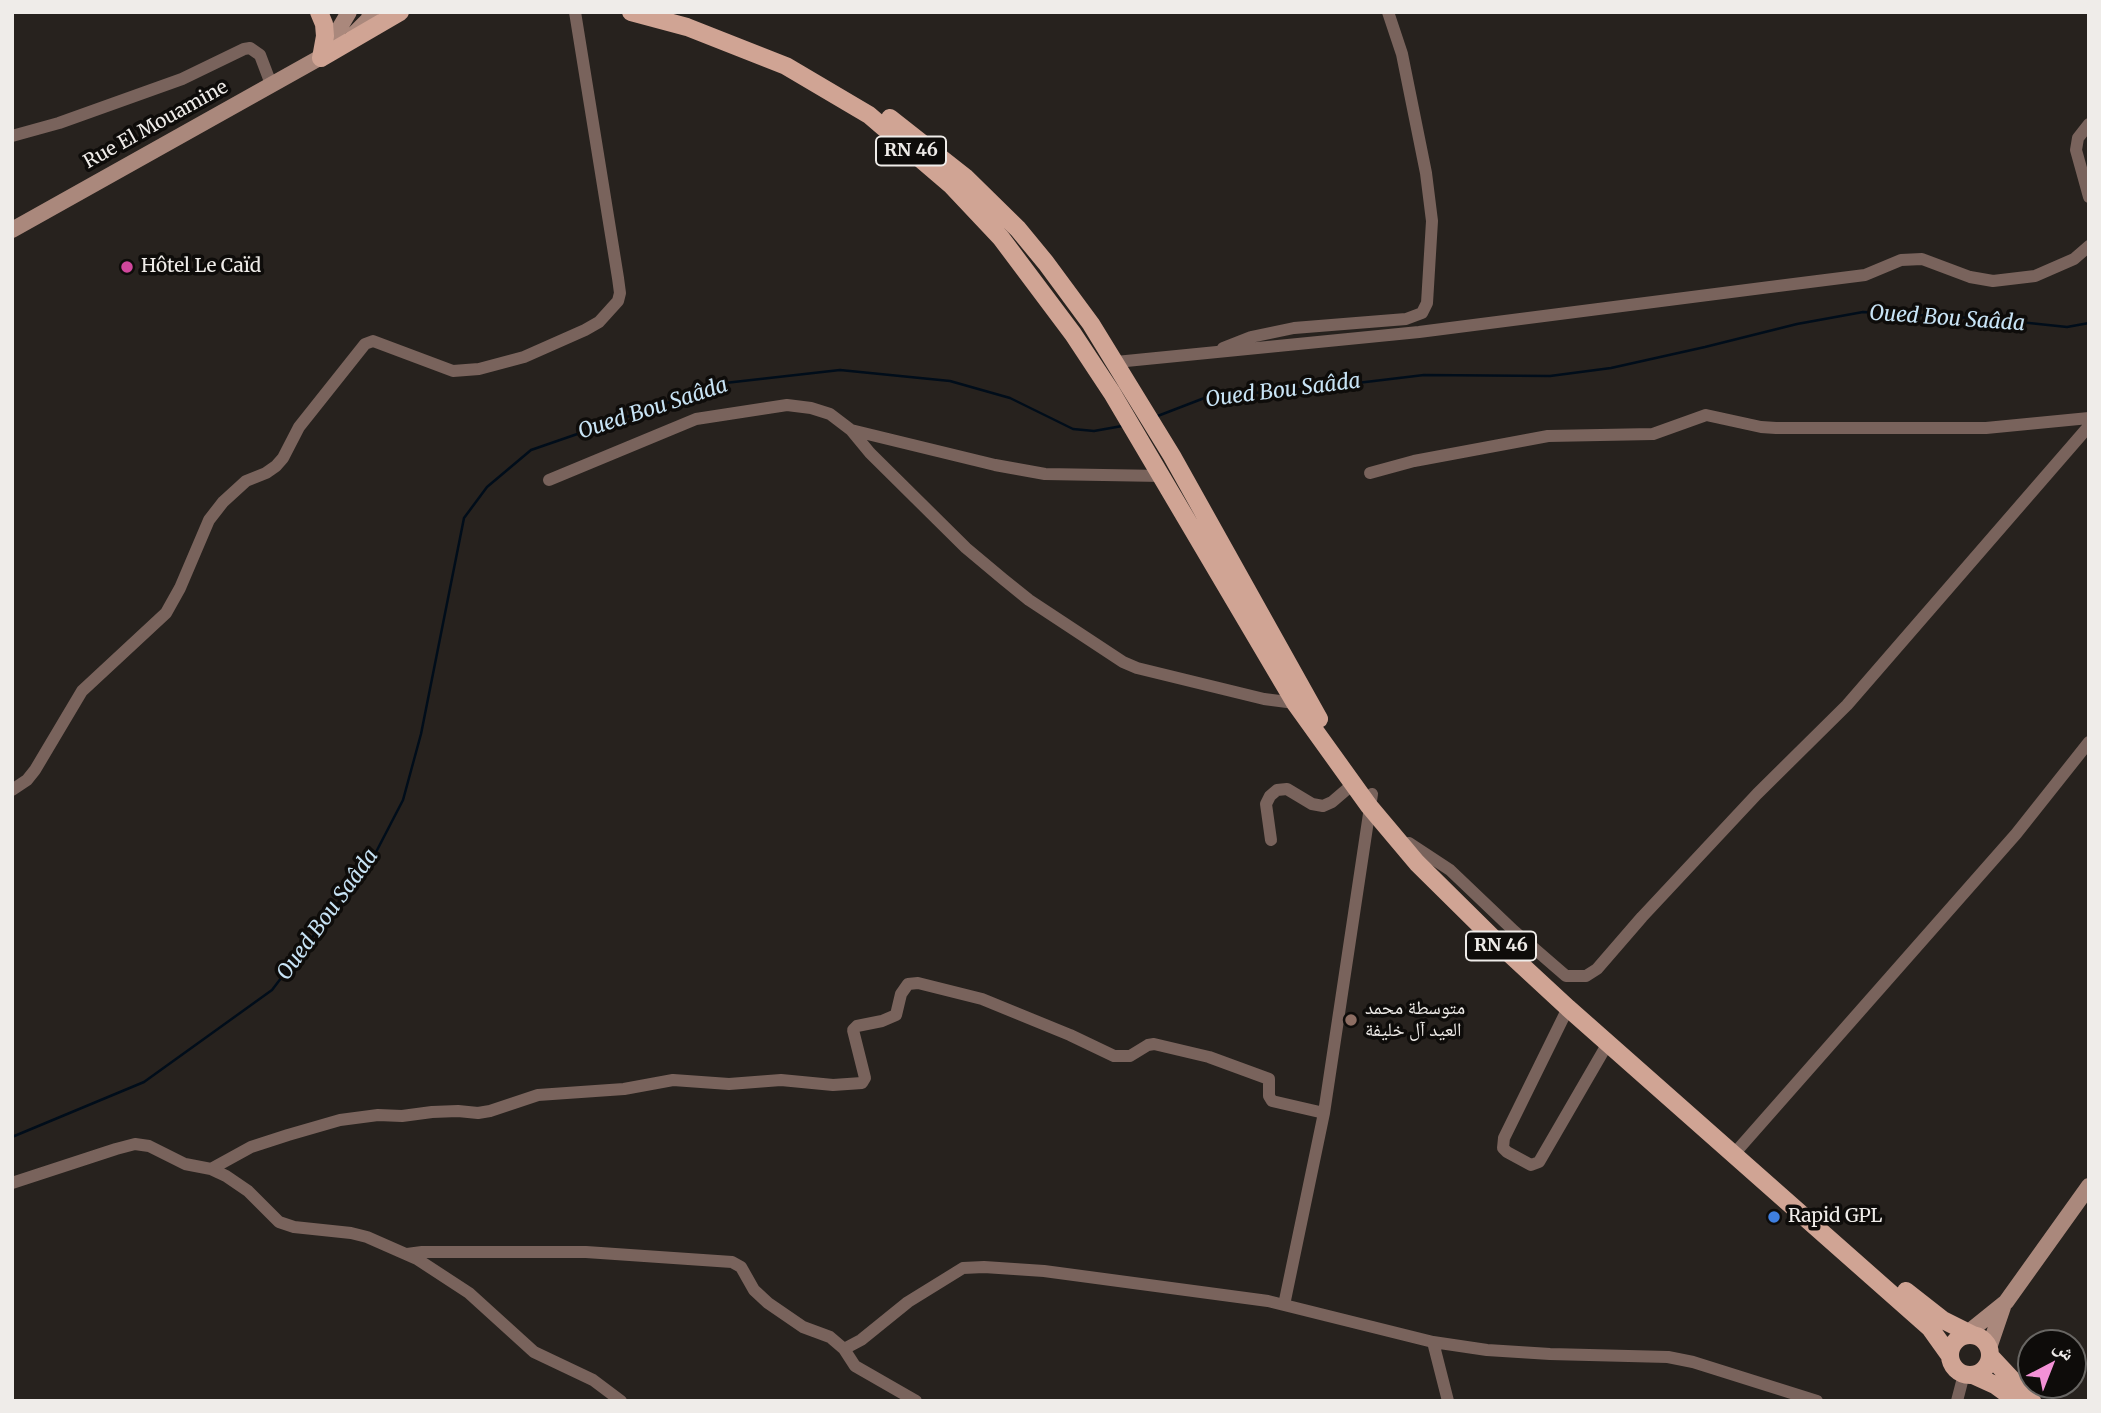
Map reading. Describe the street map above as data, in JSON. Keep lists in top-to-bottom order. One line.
{"streets":{"main road":["Rue El Mouamine","RN 46"]},"water":["Oued Bou Saâda"],"places":["Hôtel Le Caïd","متوسطة محمد العيد آل خليفة","Rapid GPL"],"north":"top right"}
